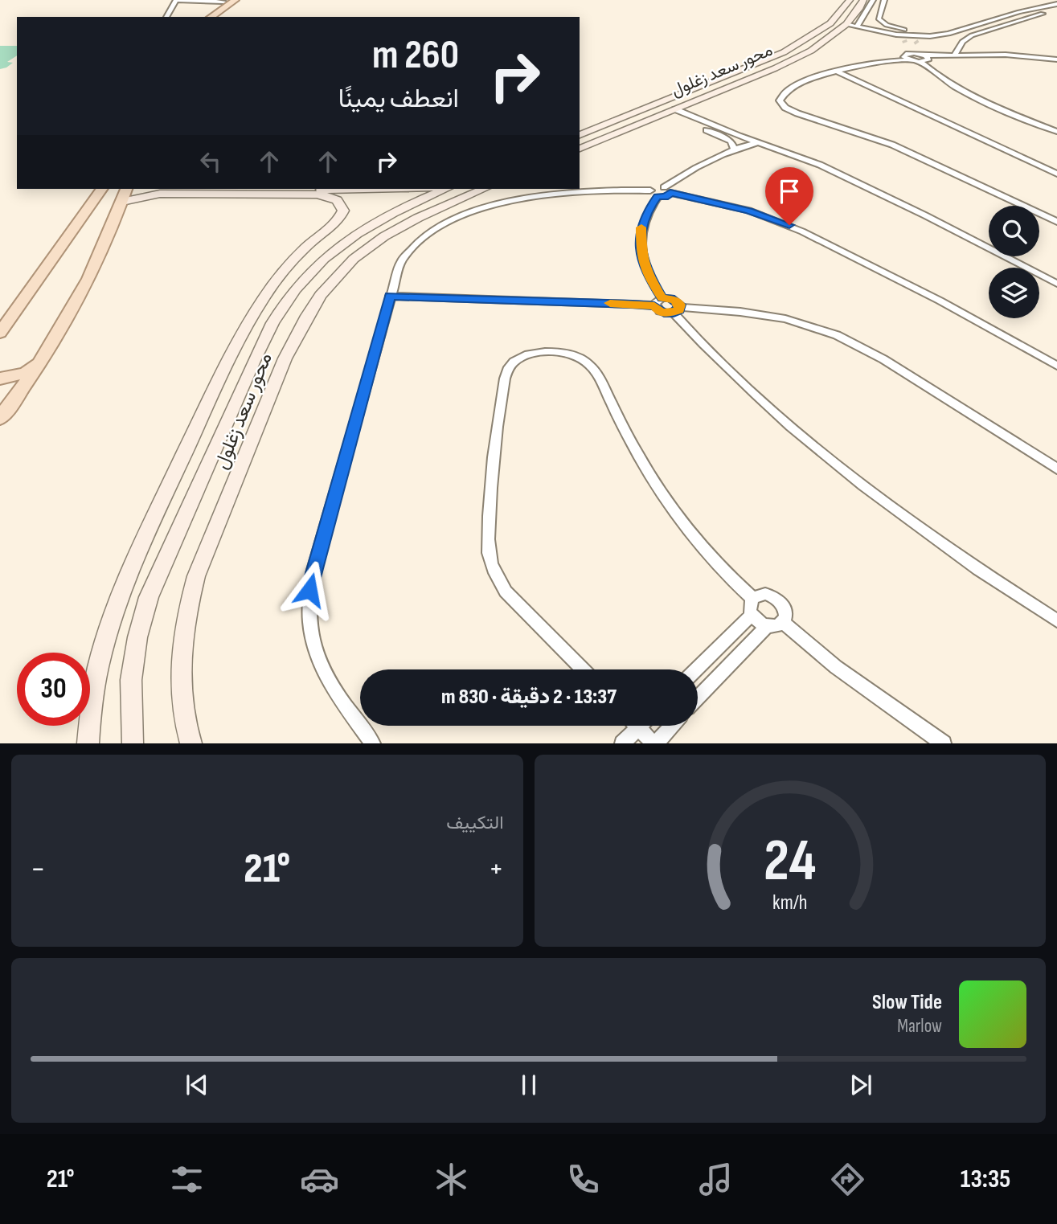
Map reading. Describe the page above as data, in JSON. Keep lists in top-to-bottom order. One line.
{"streets":{"main road":["محور سعد زغلول"]},"page":{"turn":["260 m","انعطف يمينًا"],"limit":"30","trip":"13:37 · 2 دقيقة · 830 m","tile":"التكييف","heat":["−","21°","+"],"song":["Slow Tide","Marlow"],"tabs":["13:35","21°"],"gauge":["24","km/h"]}}
